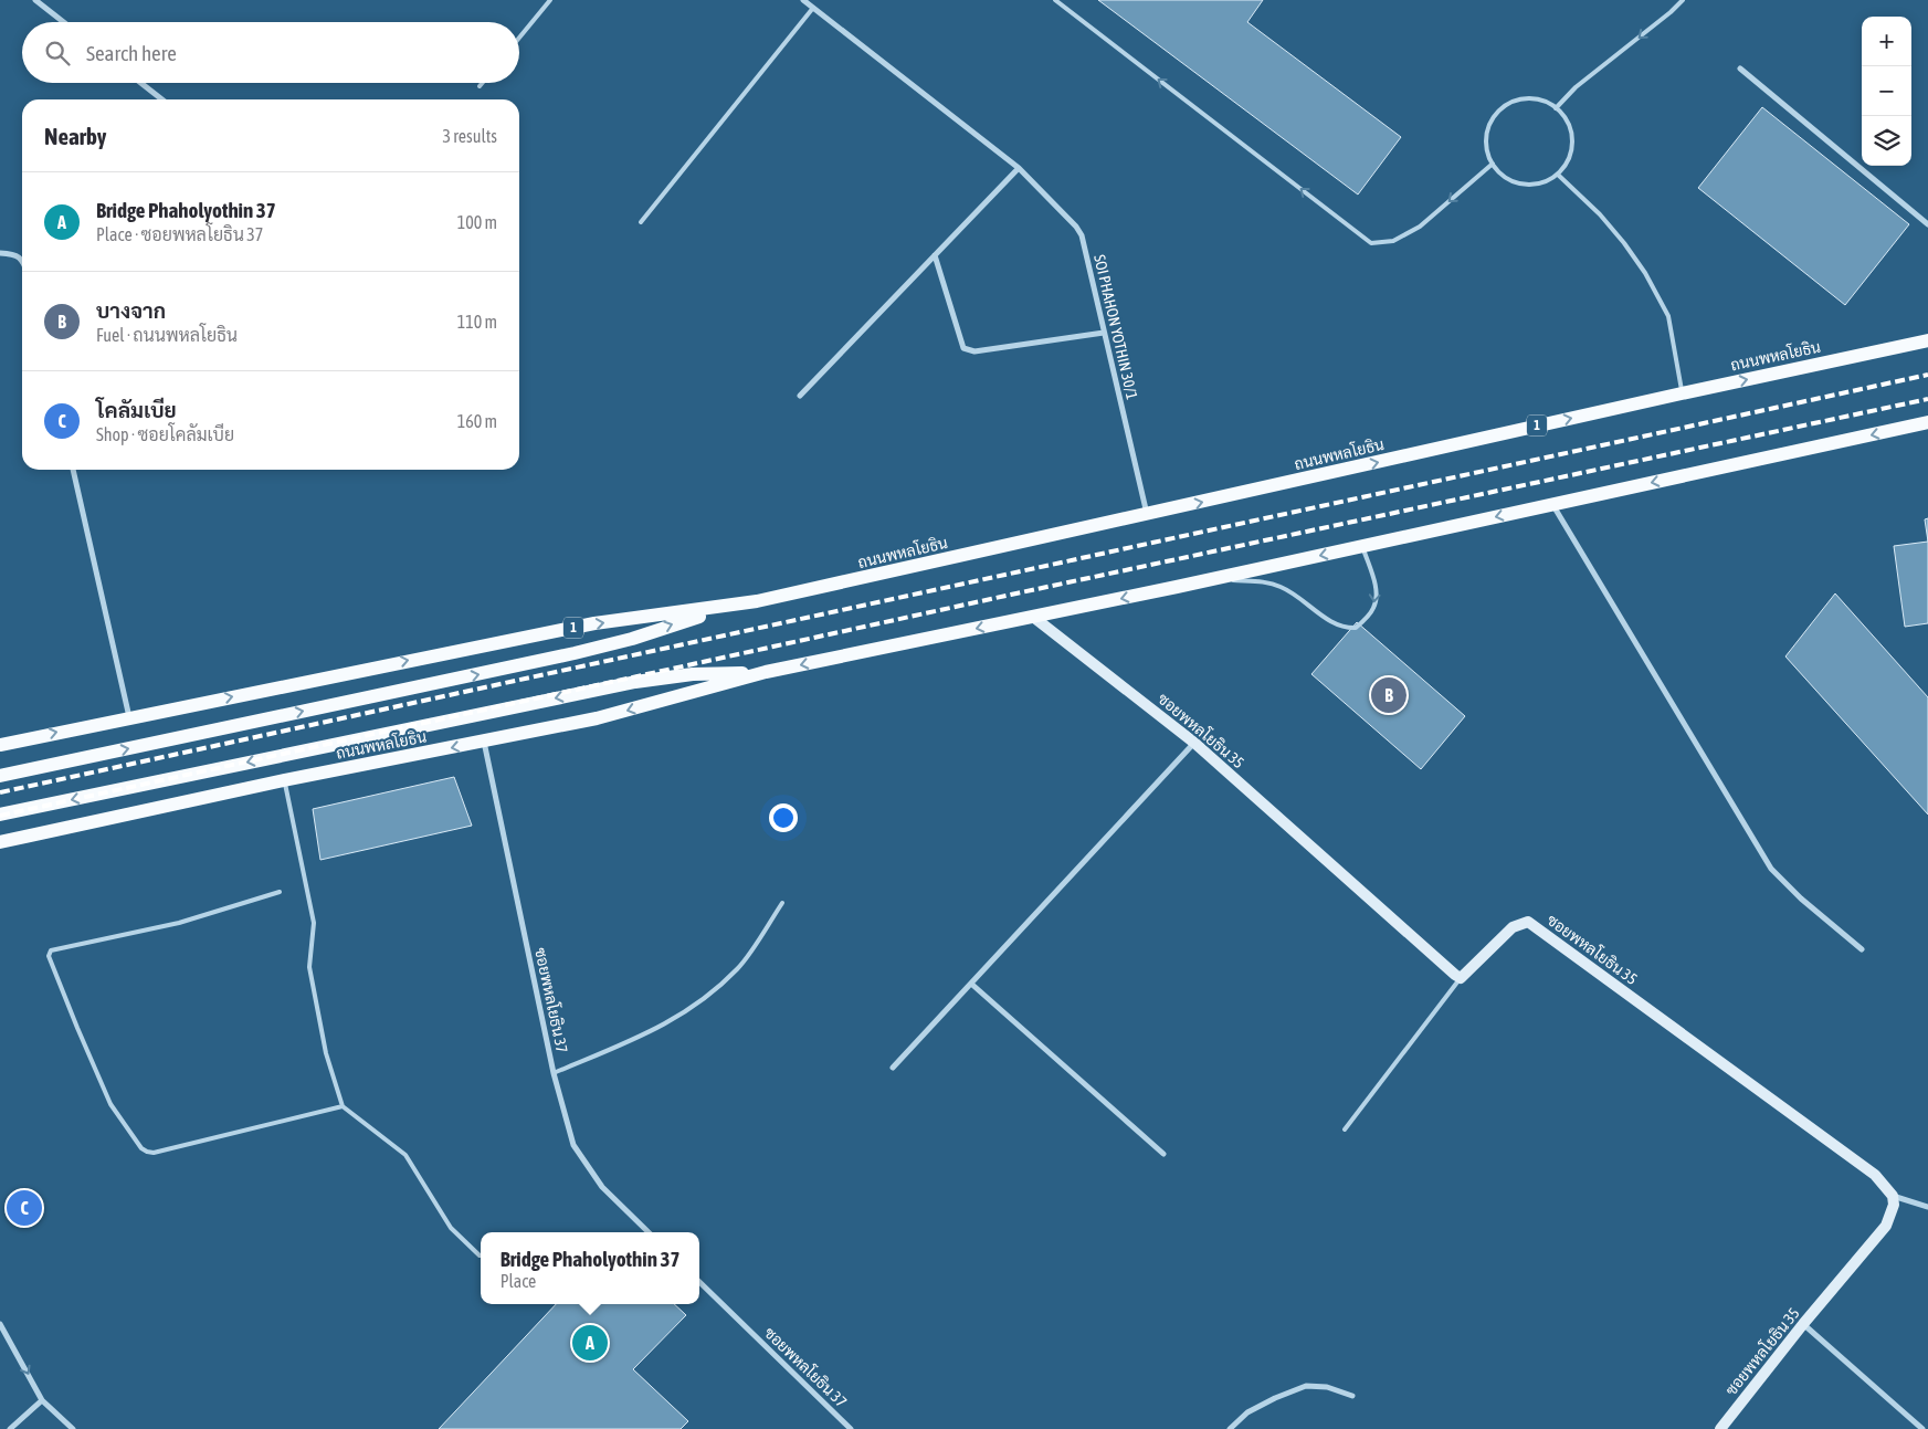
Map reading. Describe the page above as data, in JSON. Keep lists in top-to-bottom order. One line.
{"streets":{"main road":["ถนนพหลโยธิน","1"],"street":["SOI PHAHON YOTHIN 30/1","ซอยพหลโยธิน 35","ซอยพหลโยธิน 37"]},"crossings":[["SOI PHAHON YOTHIN 30/1","ถนนพหลโยธิน"],["ถนนพหลโยธิน","ซอยพหลโยธิน 35"],["ถนนพหลโยธิน","ซอยพหลโยธิน 37"]],"page":{"map_buttons":["+","−"],"search":"Search here","heading":["Nearby","3 results"],"list":[{"mark":"A","name":"Bridge Phaholyothin 37","note":"Place · ซอยพหลโยธิน 37","value":"100 m"},{"mark":"B","name":"บางจาก","note":"Fuel · ถนนพหลโยธิน","value":"110 m"},{"mark":"C","name":"โคลัมเบีย","note":"Shop · ซอยโคลัมเบีย","value":"160 m"}],"pins":["B","C","A"],"popup":["Bridge Phaholyothin 37","Place"]}}
